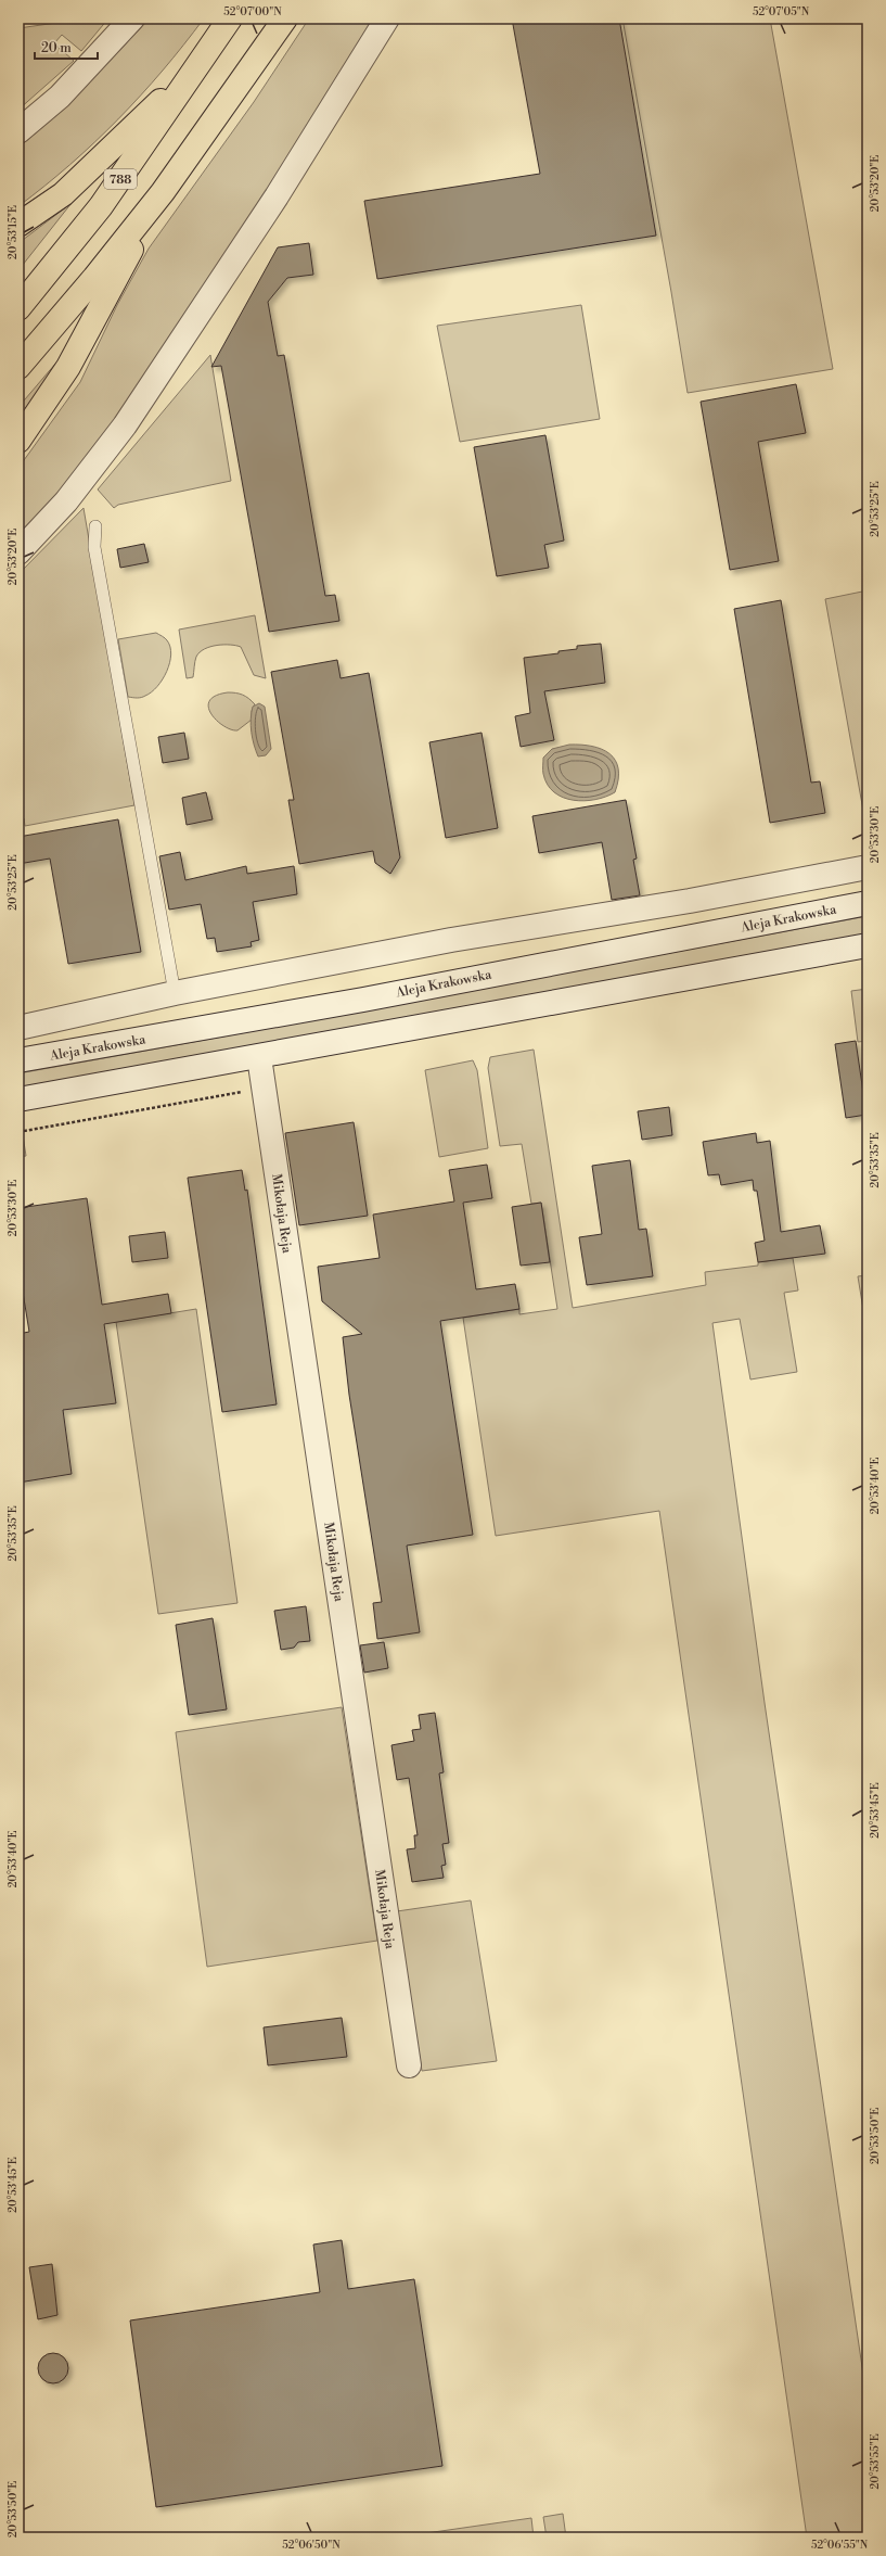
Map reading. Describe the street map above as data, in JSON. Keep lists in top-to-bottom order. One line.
{"streets":{"main road":["788"],"street":["Aleja Krakowska","Mikołaja Reja"]},"scale_bar":"20 m","coordinates":["52°07'00\"N","52°07'05\"N","20°53'20\"E","20°53'15\"E","20°53'25\"E","20°53'30\"E","20°53'35\"E","20°53'40\"E","20°53'45\"E","20°53'50\"E","20°53'55\"E","52°06'50\"N","52°06'55\"N"]}
